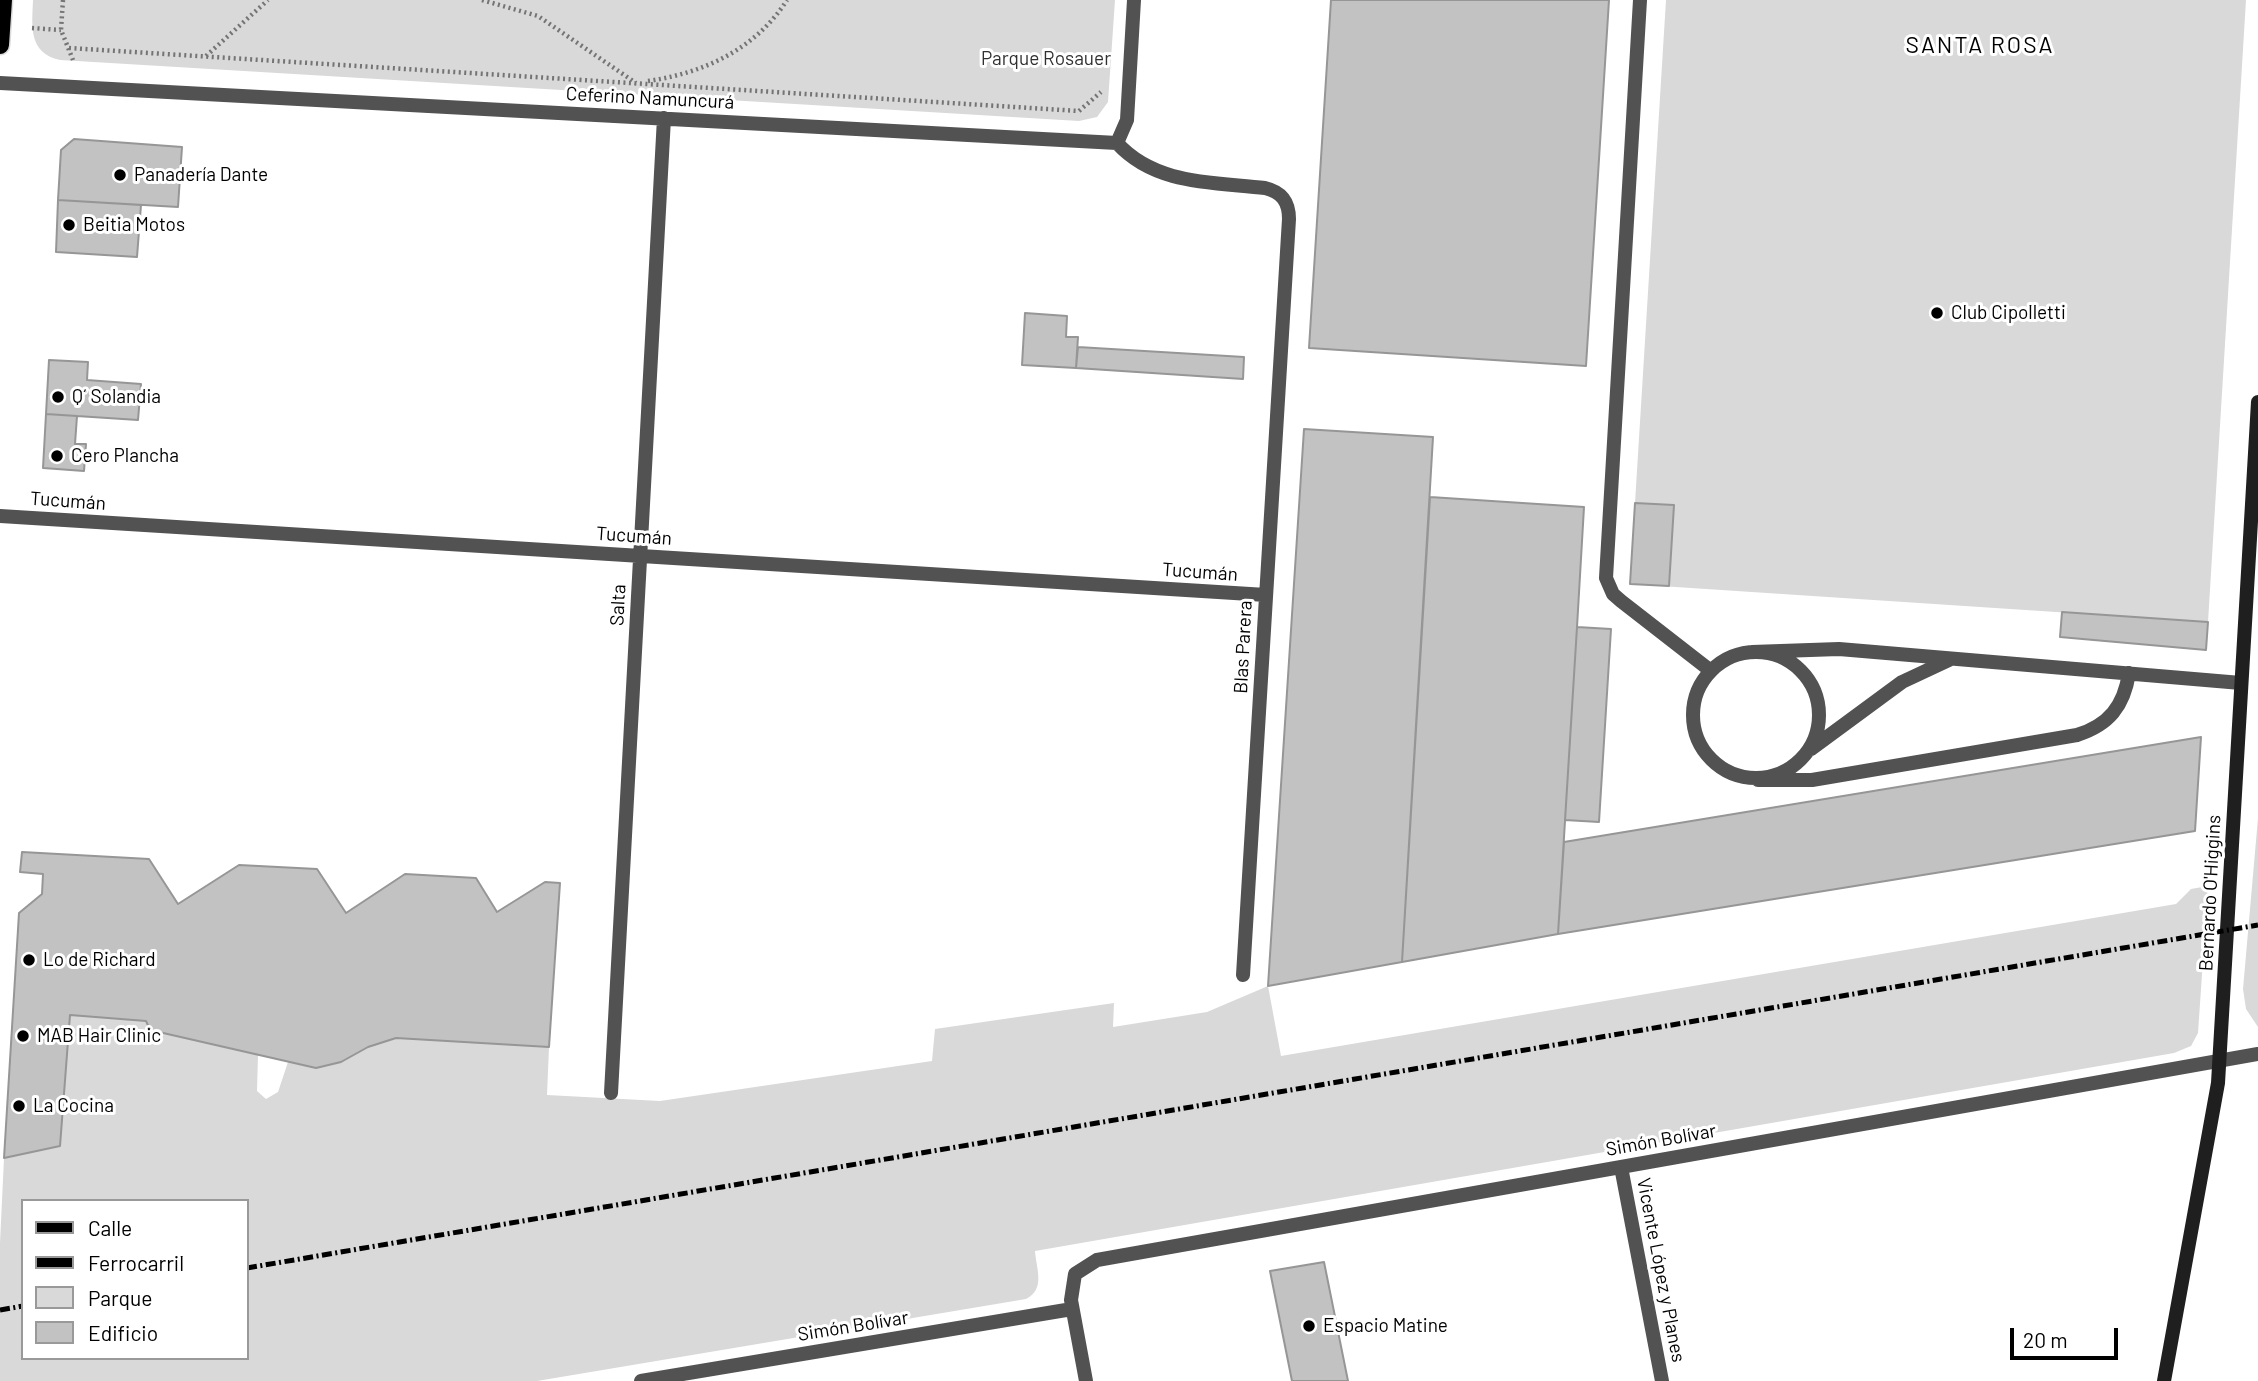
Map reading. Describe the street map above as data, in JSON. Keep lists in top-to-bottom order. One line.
{"streets":{"main road":["Bernardo O'Higgins"],"street":["Ceferino Namuncurá","Tucumán","Salta","Blas Parera","Simón Bolívar","Vicente López y Planes"]},"crossings":[["Ceferino Namuncurá","Salta"],["Ceferino Namuncurá","Blas Parera"],["Tucumán","Salta"],["Tucumán","Blas Parera"],["Bernardo O'Higgins","Simón Bolívar"],["Simón Bolívar","Vicente López y Planes"]],"districts":["SANTA ROSA"],"parks":["Parque Rosauer"],"places":["Panadería Dante","Beitia Motos","Club Cipolletti","Q´ Solandia","Cero Plancha","Lo de Richard","MAB Hair Clinic","La Cocina","Espacio Matine"],"legend":["Calle","Ferrocarril","Parque","Edificio"],"scale_bar":"20 m"}
